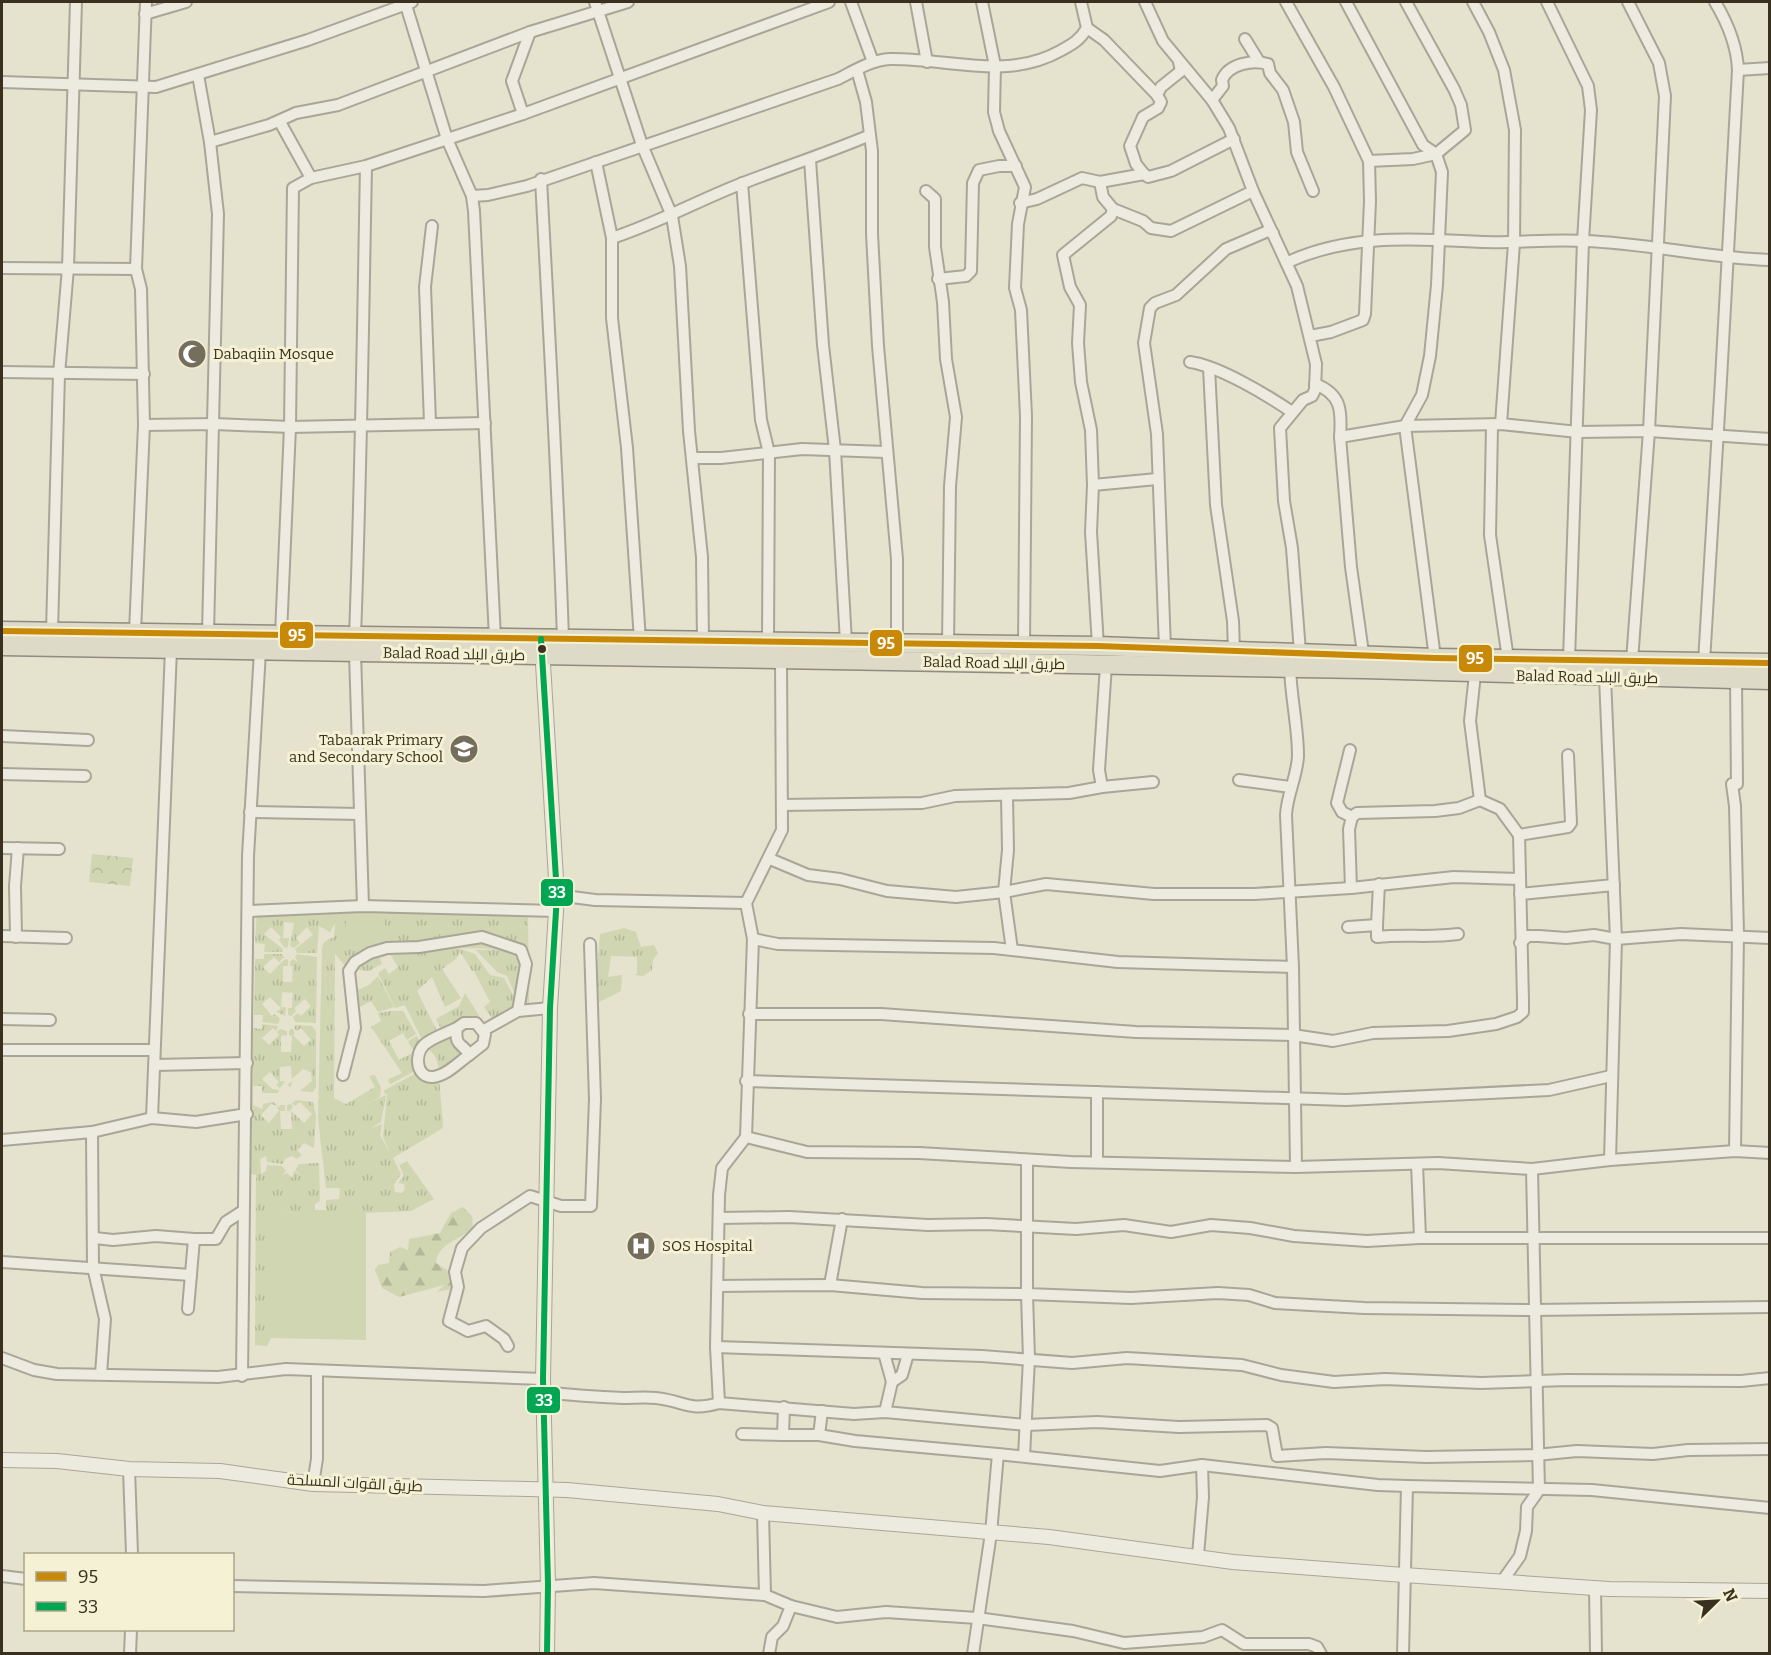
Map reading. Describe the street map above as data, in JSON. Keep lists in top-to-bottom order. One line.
{"streets":{"highway":["Balad Road طريق البلد"],"street":["طريق القوات المسلحة"]},"places":{"mosque":["Dabaqiin Mosque"],"school or university":["Tabaarak Primary and Secondary School"],"hospital":["SOS Hospital"]},"lines":["transit line 95","transit line 33"],"legend":["95","33"],"north":"top right"}
